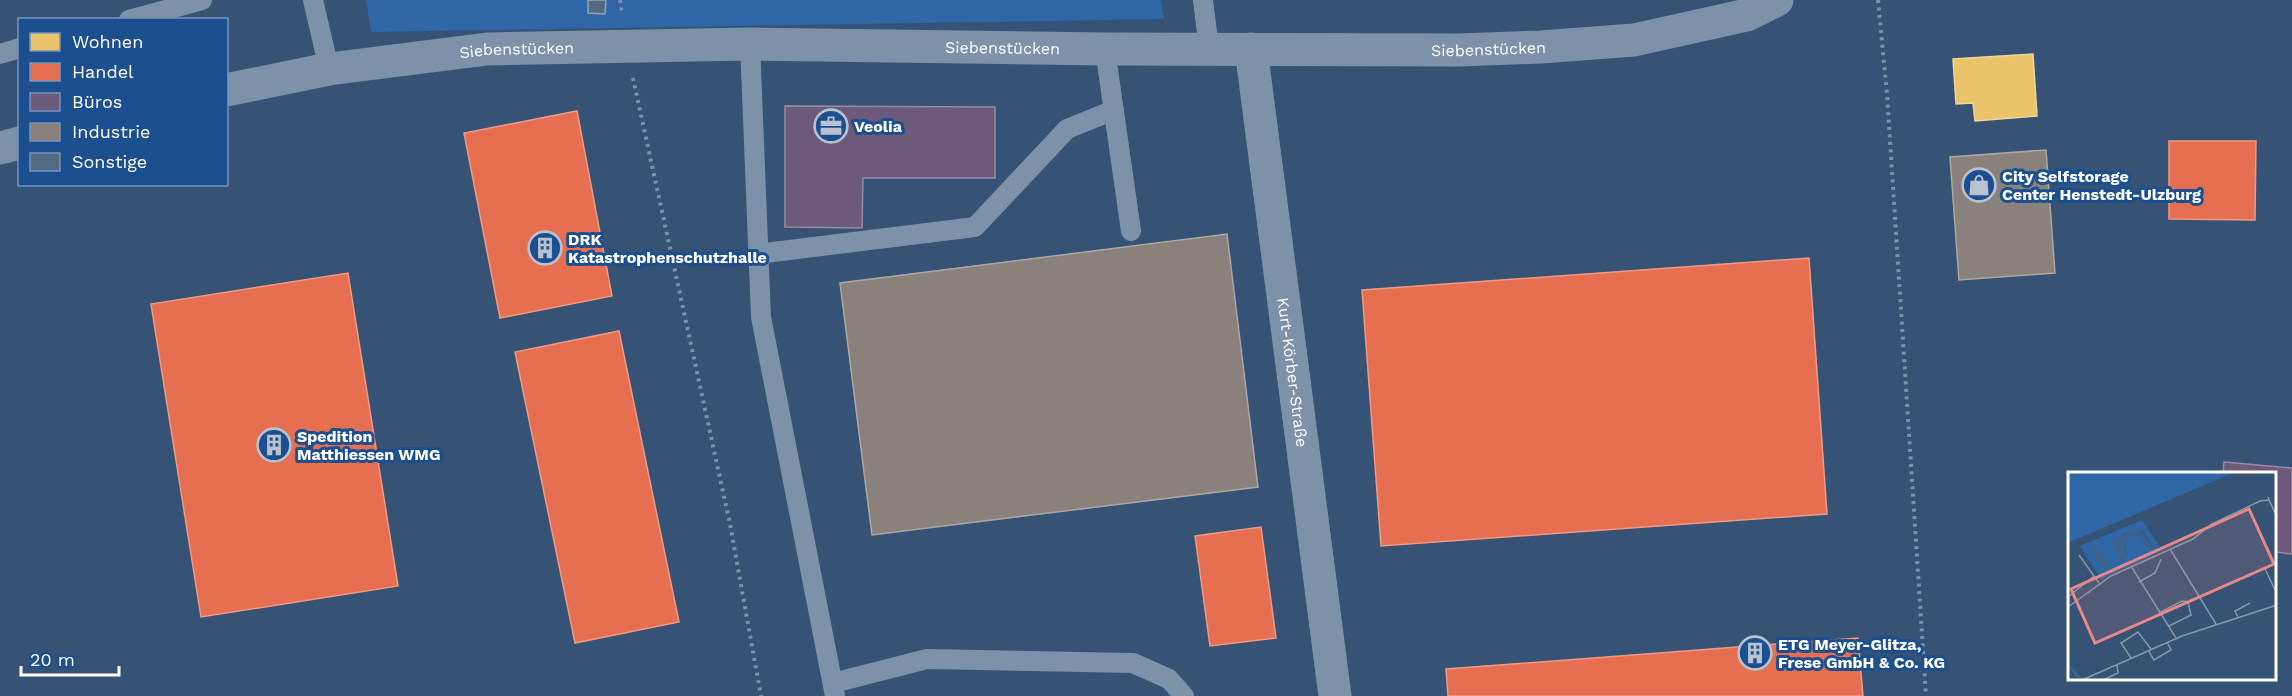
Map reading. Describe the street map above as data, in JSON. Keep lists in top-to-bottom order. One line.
{"streets":{"street":["Siebenstücken","Kurt-Körber-Straße"]},"crossings":[["Siebenstücken","Kurt-Körber-Straße"]],"places":{"office":["Veolia"],"shop":["City Selfstorage Center Henstedt-Ulzburg"],"building":["DRK Katastrophenschutzhalle","Spedition Matthiessen WMG","ETG Meyer-Glitza, Frese GmbH & Co. KG"]},"legend":["Wohnen","Handel","Büros","Industrie","Sonstige"],"scale_bar":"20 m"}
